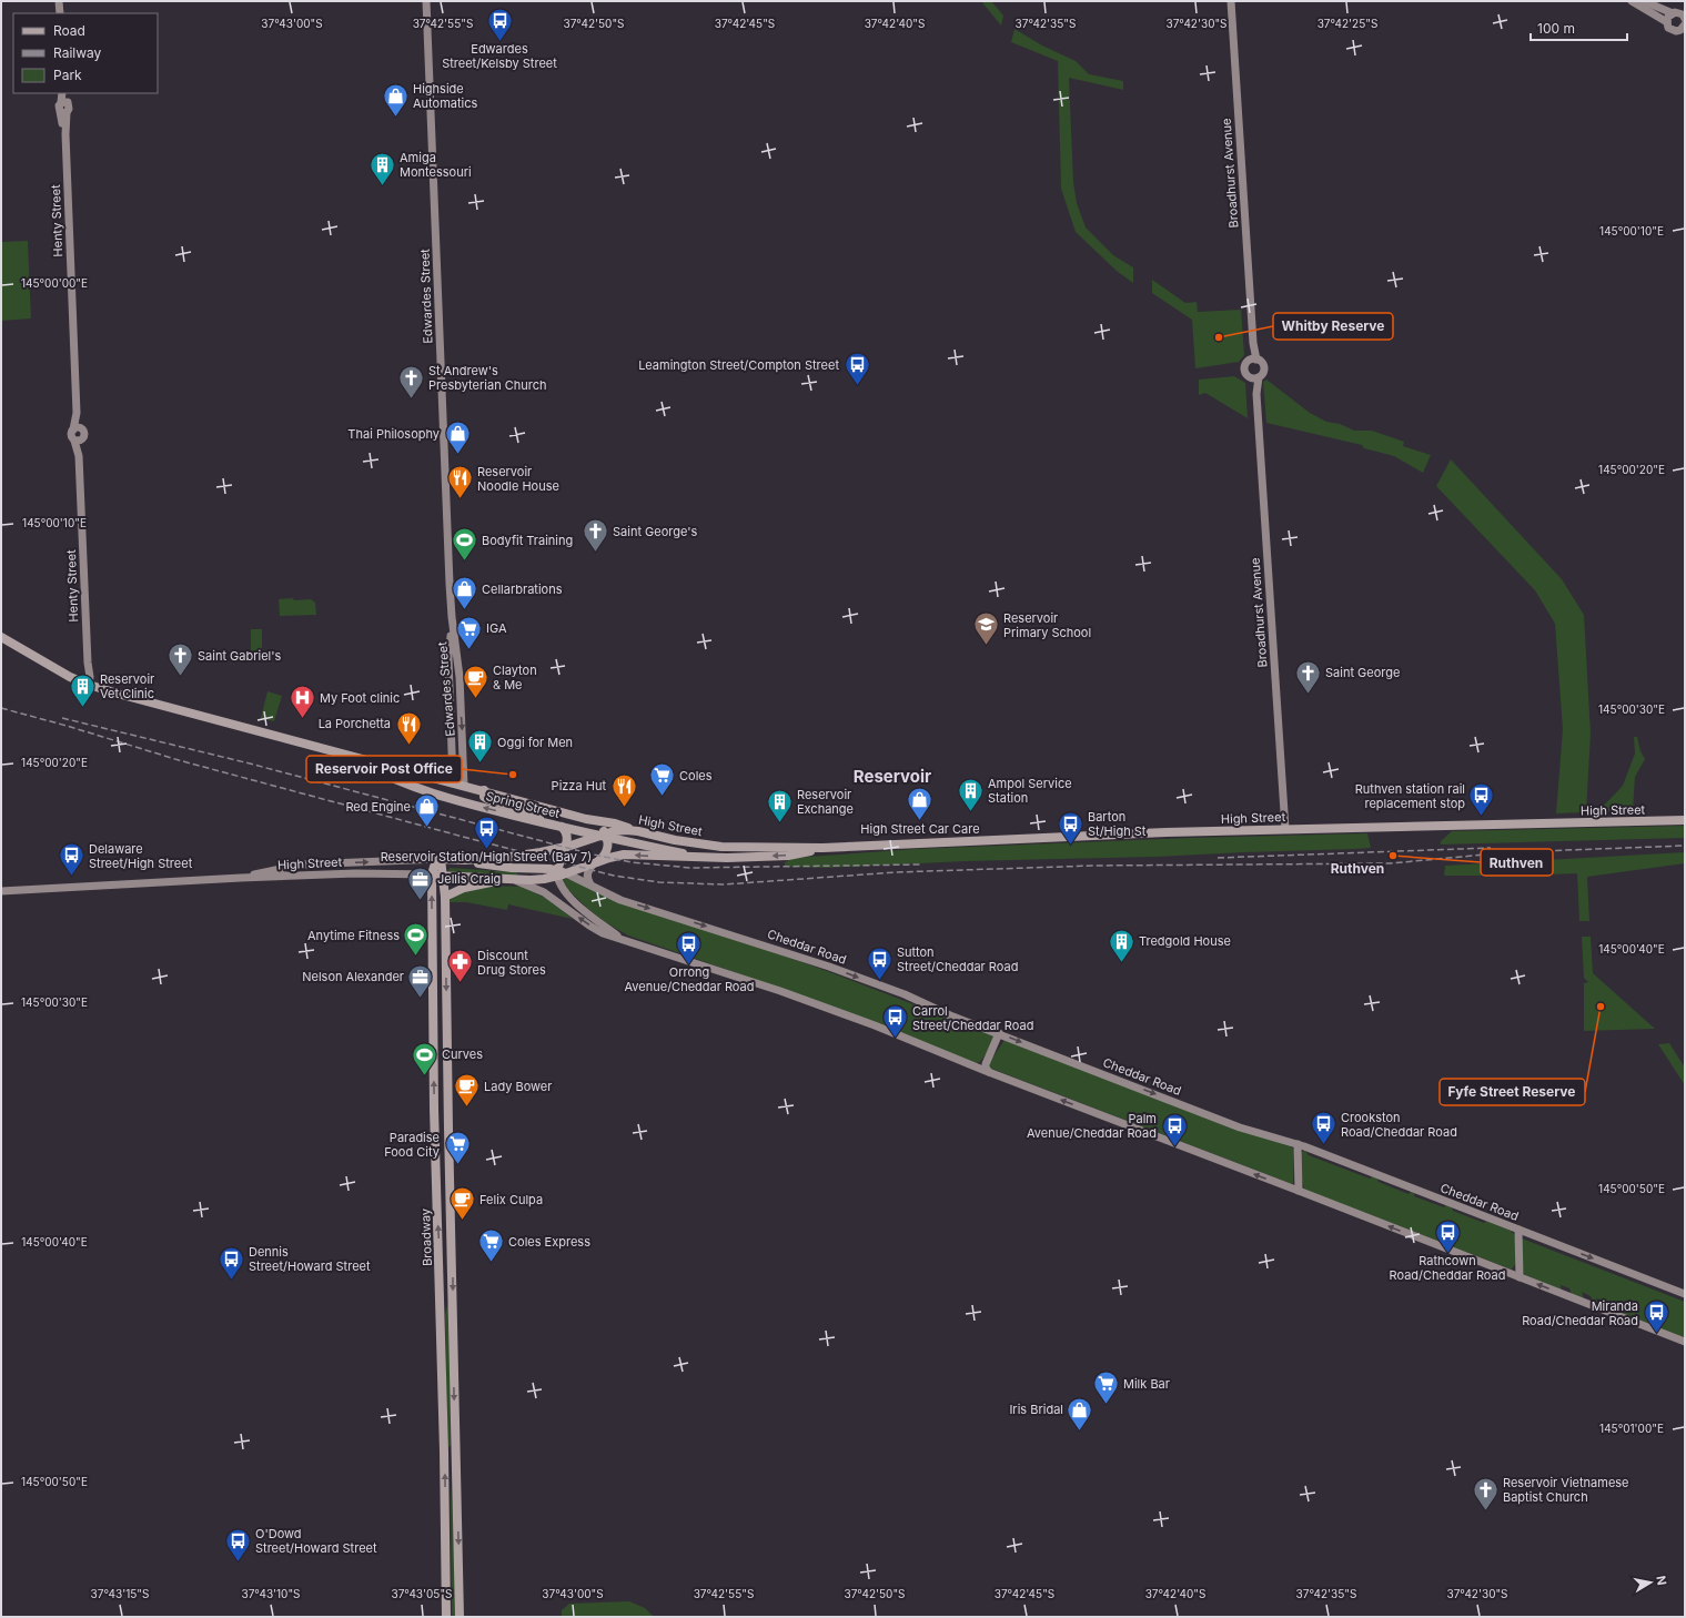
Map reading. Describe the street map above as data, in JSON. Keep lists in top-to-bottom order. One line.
{"streets":{"main road":["Broadhurst Avenue","Henty Street","Edwardes Street","Spring Street","High Street","Cheddar Road","Broadway"]},"crossings":[["Broadhurst Avenue","High Street"],["Henty Street","Spring Street"],["Edwardes Street","Spring Street"],["Spring Street","High Street"],["High Street","Cheddar Road"],["High Street","Broadway"]],"districts":["Reservoir","Ruthven"],"places":{"bus stop":["Edwardes Street/Kelsby Street","Leamington Street/Compton Street","Ruthven station rail replacement stop","Barton St/High St","Reservoir Station/High Street (Bay 7)","Delaware Street/High Street","Orrong Avenue/Cheddar Road","Sutton Street/Cheddar Road","Carrol Street/Cheddar Road","Crookston Road/Cheddar Road","Palm Avenue/Cheddar Road","Rathcown Road/Cheddar Road","Dennis Street/Howard Street","Miranda Road/Cheddar Road","O'Dowd Street/Howard Street"],"shop":["Highside Automatics","Thai Philosophy","Cellarbrations","High Street Car Care","Red Engine","Iris Bridal"],"building":["Amiga Montessouri","Reservoir Vet Clinic","Oggi for Men","Ampol Service Station","Reservoir Exchange","Tredgold House"],"other":["Whitby Reserve","Reservoir Post Office","Ruthven","Fyfe Street Reserve"],"church":["St Andrew's Presbyterian Church","Saint George's","Saint Gabriel's","Saint George","Reservoir Vietnamese Baptist Church"],"restaurant":["Reservoir Noodle House","La Porchetta","Pizza Hut"],"sports":["Bodyfit Training","Anytime Fitness","Curves"],"school or university":["Reservoir Primary School"],"supermarket":["IGA","Coles","Paradise Food City","Coles Express","Milk Bar"],"cafe":["Clayton & Me","Lady Bower","Felix Culpa"],"hospital":["My Foot clinic"],"office":["Jellis Craig","Nelson Alexander"],"pharmacy":["Discount Drug Stores"]},"legend":["Road","Railway","Park"],"scale_bar":"100 m","north":"right","coordinates":["37°43'00\"S","37°42'55\"S","37°42'50\"S","37°42'45\"S","37°42'40\"S","37°42'35\"S","37°42'30\"S","37°42'25\"S","145°00'10\"E","145°00'00\"E","145°00'20\"E","145°00'30\"E","145°00'40\"E","145°00'50\"E","145°01'00\"E","37°43'15\"S","37°43'10\"S","37°43'05\"S"]}
